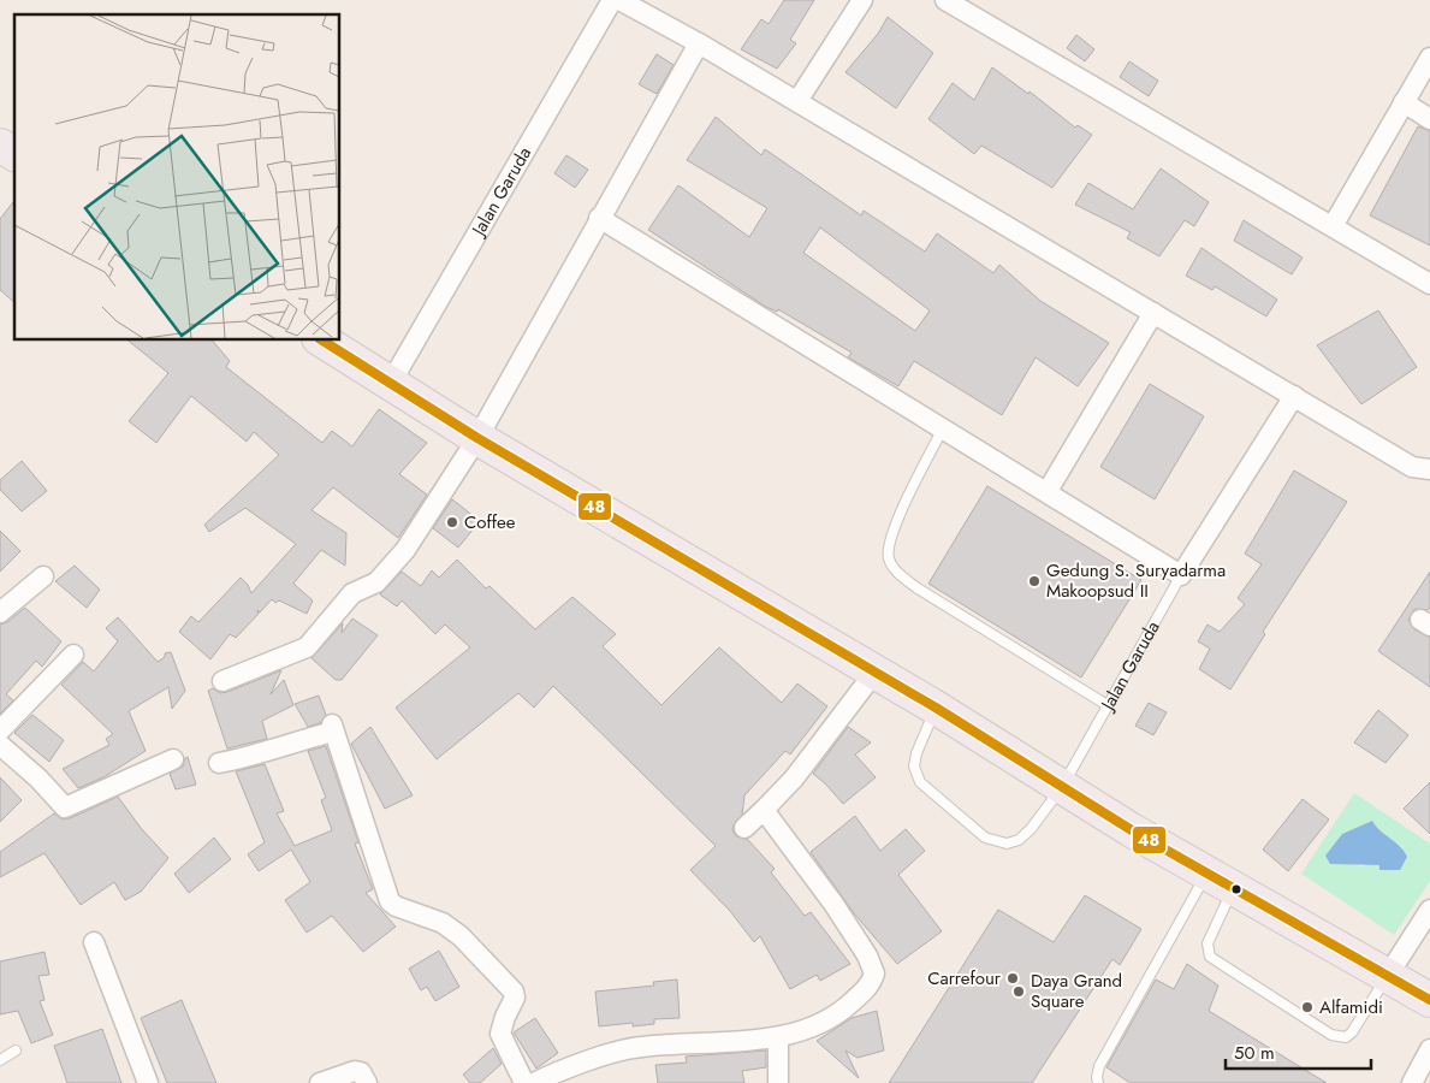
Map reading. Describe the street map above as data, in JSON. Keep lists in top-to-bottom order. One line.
{"streets":{"street":["Jalan Garuda"]},"places":["Coffee","Gedung S. Suryadarma Makoopsud II","Carrefour","Daya Grand Square","Alfamidi"],"lines":["transit line 48"],"scale_bar":"50 m"}
